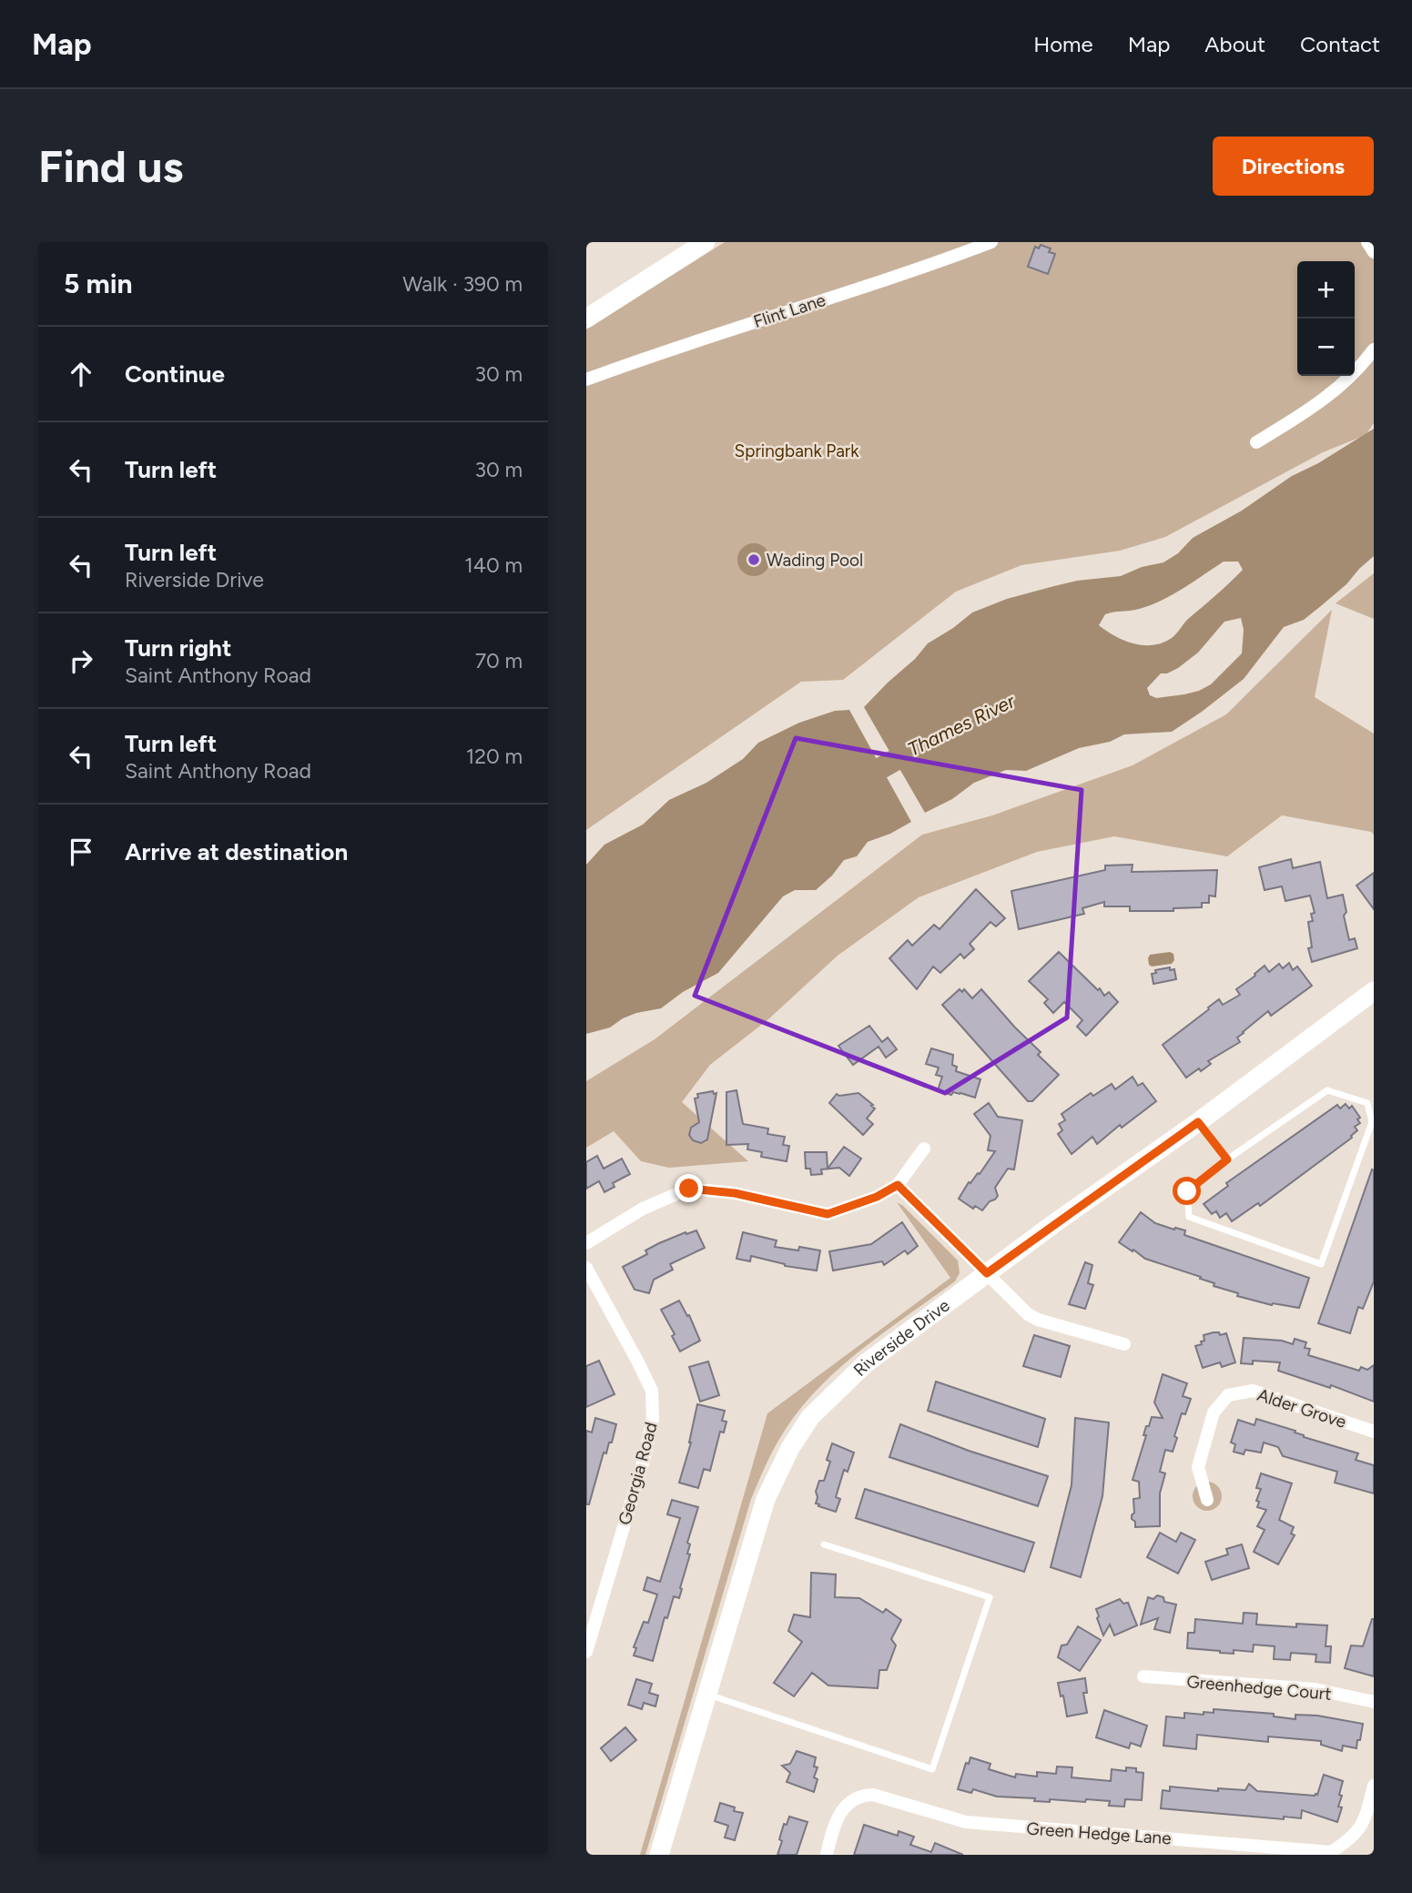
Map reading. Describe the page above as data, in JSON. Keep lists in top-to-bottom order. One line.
{"streets":{"main road":["Riverside Drive"],"street":["Flint Lane","Alder Grove","Georgia Road","Greenhedge Court","Green Hedge Lane"]},"water":["Thames River"],"parks":["Springbank Park"],"places":["Wading Pool"],"page":{"header":"Map","nav":["Home","Map","About","Contact"],"buttons":"Directions","title":"Find us","heading":["5 min","Walk · 390 m"],"map_buttons":["+","−"],"list":[["Continue","30 m"],["Turn left","30 m"],["Turn left","Riverside Drive","140 m"],["Turn right","Saint Anthony Road","70 m"],["Turn left","Saint Anthony Road","120 m"],"Arrive at destination"]}}
